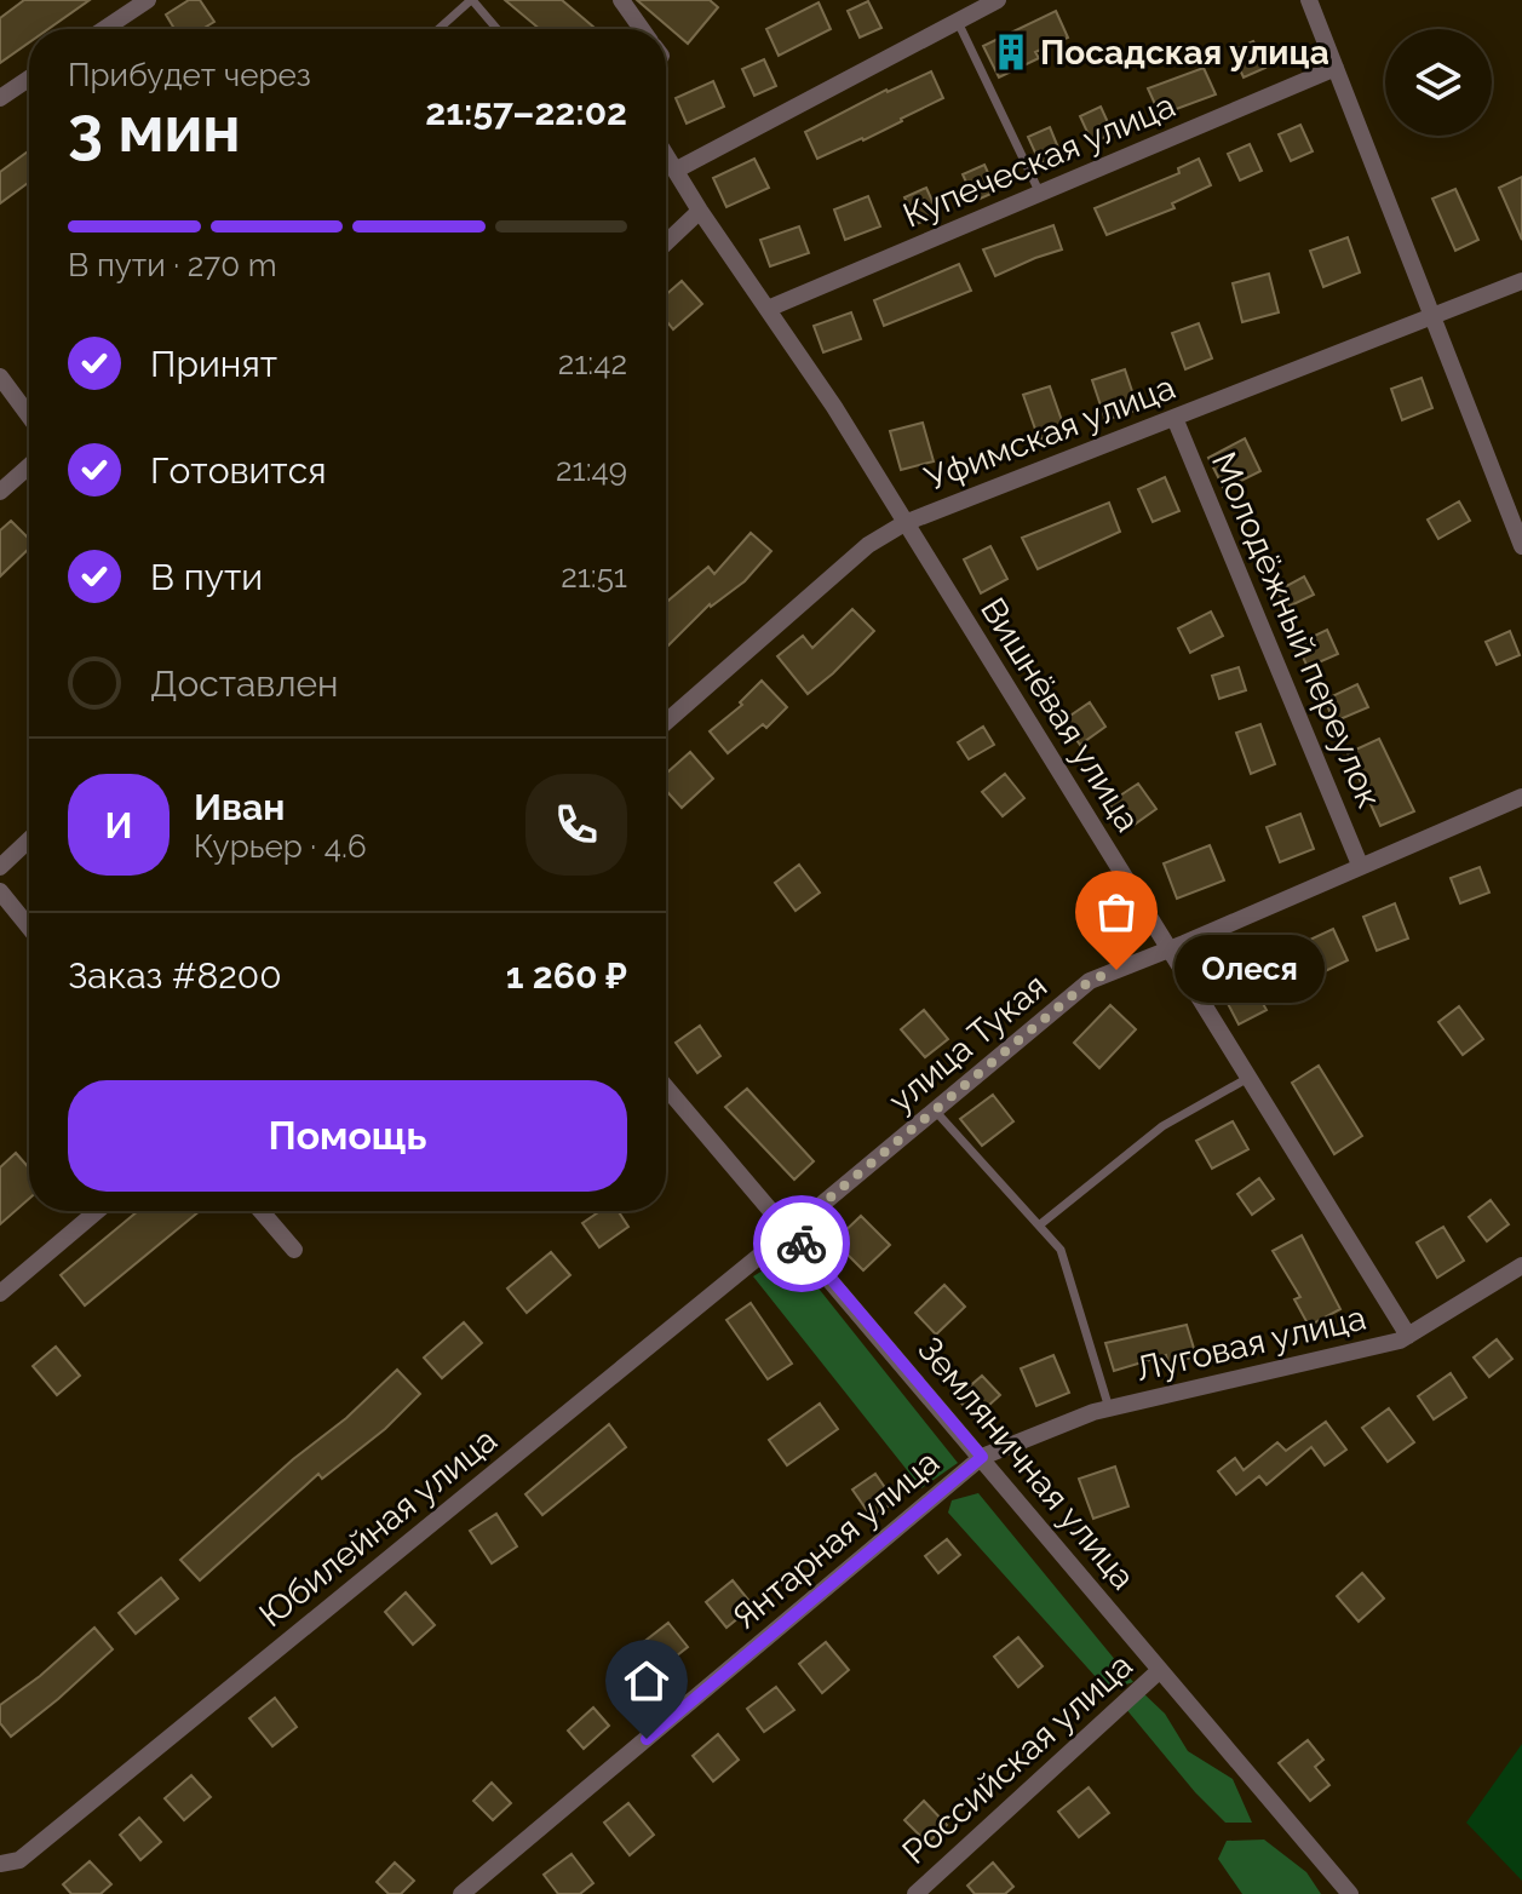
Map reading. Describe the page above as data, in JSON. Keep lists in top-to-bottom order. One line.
{"streets":{"street":["Купеческая улица","Уфимская улица","Молодёжный переулок","Вишнёвая улица","улица Тукая","Луговая улица","Земляничная улица","Юбилейная улица","Янтарная улица","Российская улица"]},"crossings":[["Купеческая улица","Вишнёвая улица"],["Уфимская улица","Молодёжный переулок"],["Уфимская улица","Вишнёвая улица"],["Молодёжный переулок","улица Тукая"],["Вишнёвая улица","улица Тукая"],["Вишнёвая улица","Луговая улица"],["улица Тукая","Земляничная улица"],["улица Тукая","Юбилейная улица"],["Луговая улица","Земляничная улица"],["Луговая улица","Янтарная улица"],["Земляничная улица","Юбилейная улица"],["Земляничная улица","Янтарная улица"],["Земляничная улица","Российская улица"]],"places":{"building":["Посадская улица"],"other":["Олеся"]},"page":{"heading":["3 мин","Прибудет через","21:57–22:02"],"panel":["Иван","Курьер · 4.6","Заказ #8200","1 260 ₽"],"bar":"В пути · 270 m","list":[["Принят","21:42"],["Готовится","21:49"],["В пути","21:51"],"Доставлен"],"round":"И","bubble":"Олеся","buttons":"Помощь"}}
